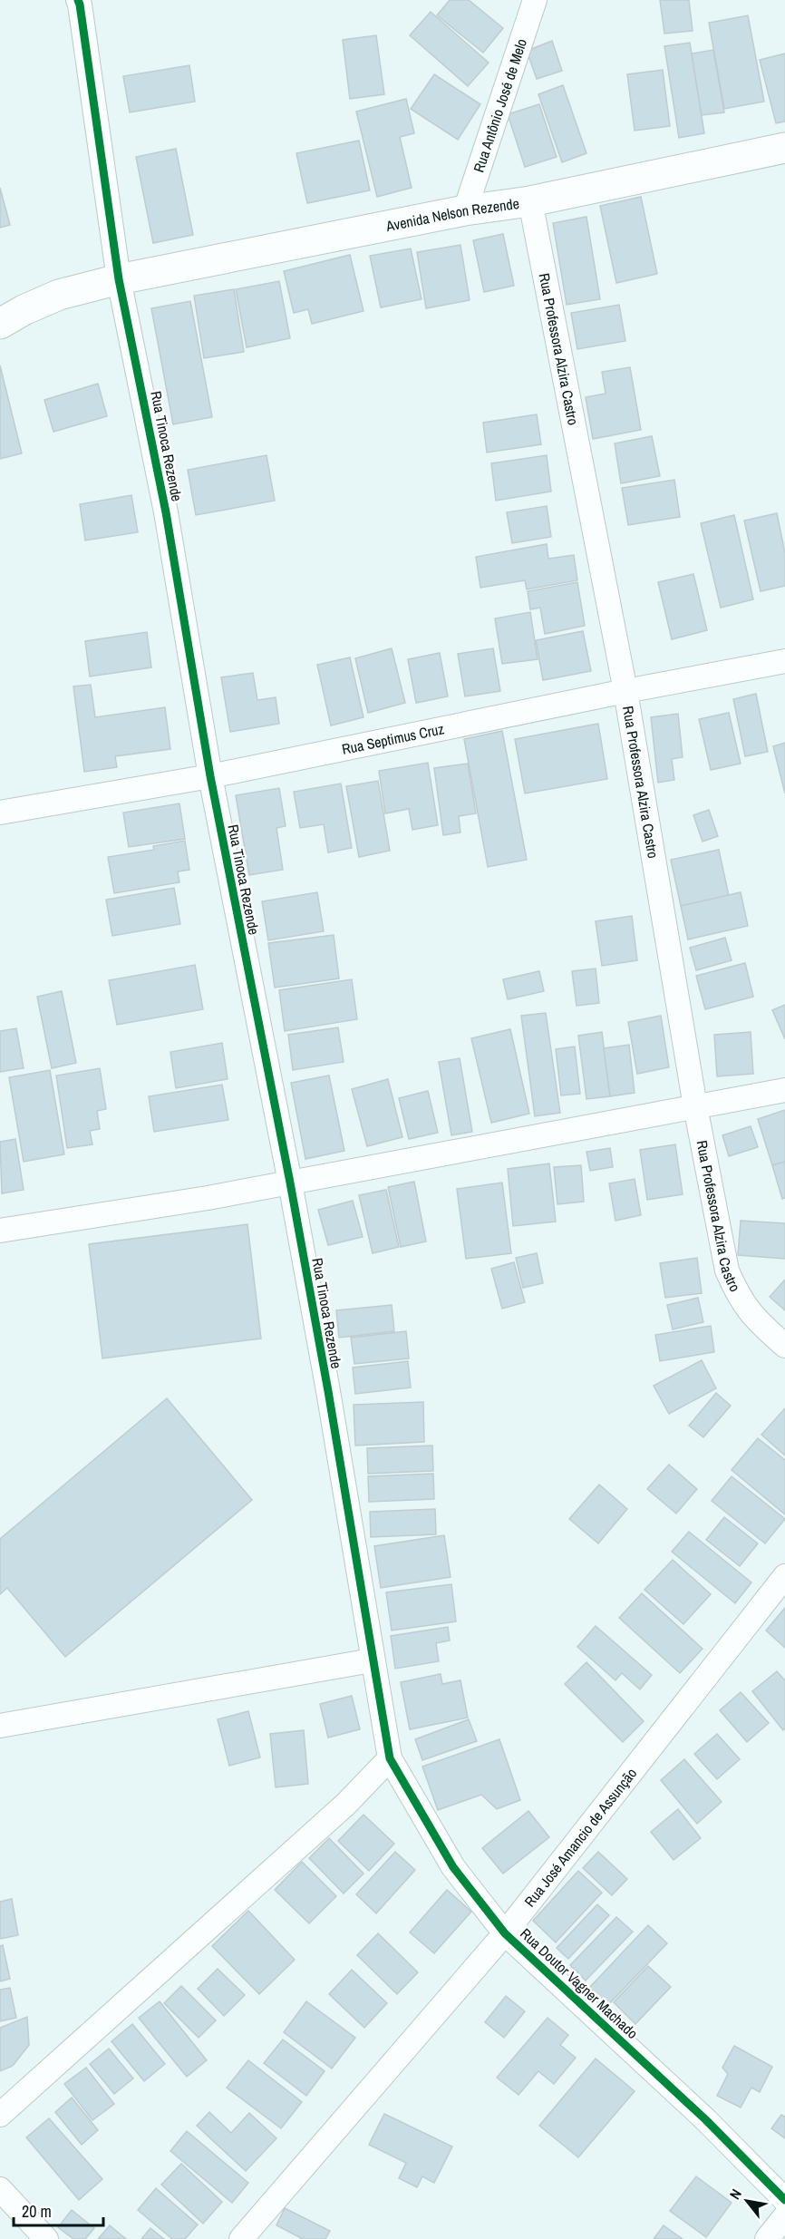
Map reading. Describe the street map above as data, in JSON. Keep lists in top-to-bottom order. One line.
{"streets":{"main road":["Avenida Nelson Rezende"],"street":["Rua Antônio José de Melo","Rua Professora Alzira Castro","Rua Tinoca Rezende","Rua Septimus Cruz","Rua José Amancio de Assunção","Rua Doutor Vagner Machado"]},"crossings":[["Rua Antônio José de Melo","Avenida Nelson Rezende"],["Avenida Nelson Rezende","Rua Professora Alzira Castro"],["Avenida Nelson Rezende","Rua Tinoca Rezende"],["Rua Professora Alzira Castro","Rua Septimus Cruz"],["Rua Tinoca Rezende","Rua Septimus Cruz"],["Rua Tinoca Rezende","Rua Doutor Vagner Machado"],["Rua José Amancio de Assunção","Rua Doutor Vagner Machado"]],"scale_bar":"20 m","north":"top left"}
